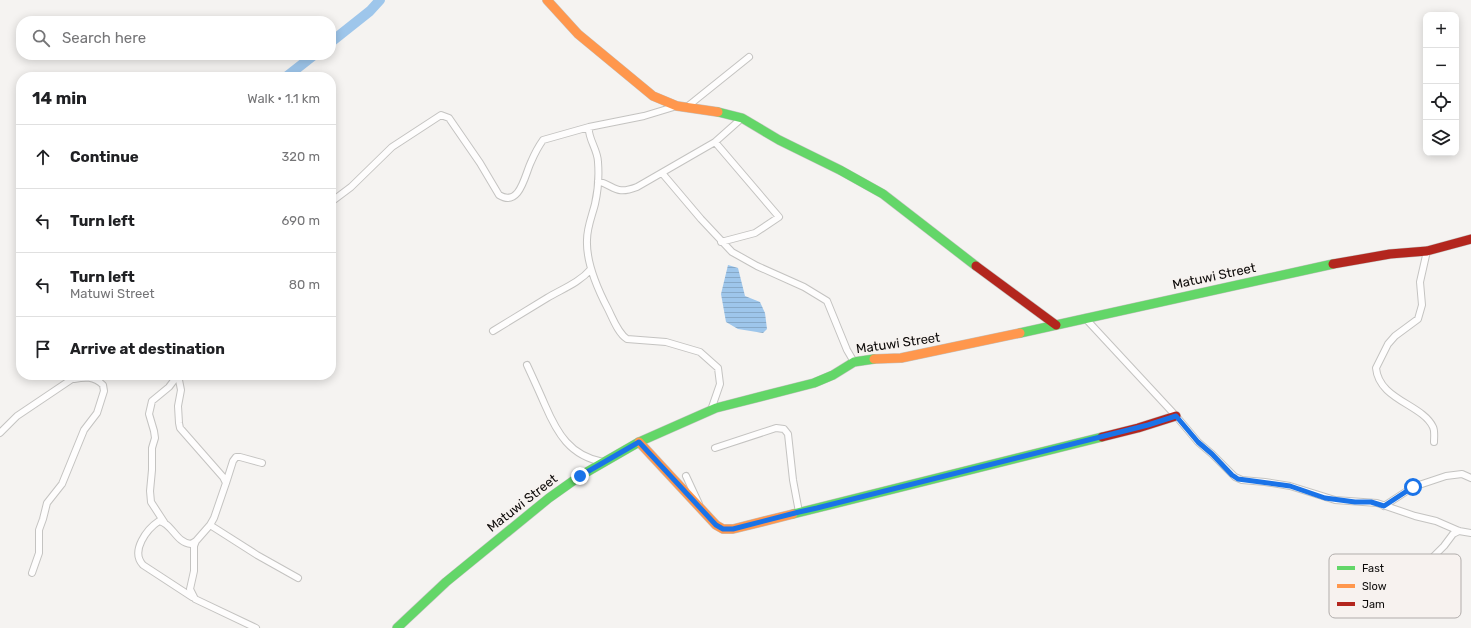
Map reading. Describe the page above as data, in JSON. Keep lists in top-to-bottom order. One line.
{"streets":{"street":["Matuwi Street"]},"legend":["Fast","Slow","Jam"],"page":{"map_buttons":["+","−"],"search":"Search here","heading":["14 min","Walk · 1.1 km"],"list":[["Continue","320 m"],["Turn left","690 m"],["Turn left","Matuwi Street","80 m"],"Arrive at destination"]}}
